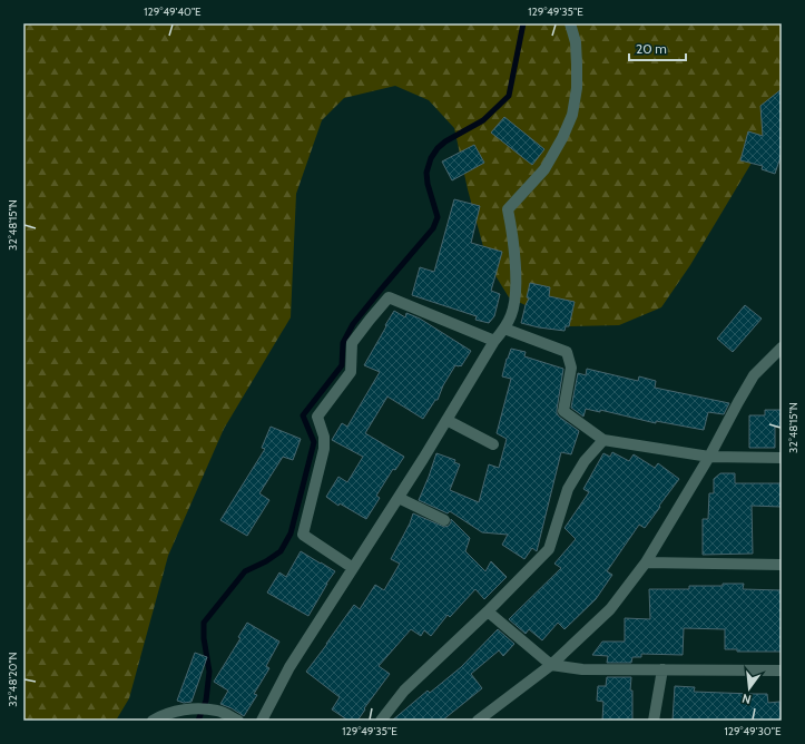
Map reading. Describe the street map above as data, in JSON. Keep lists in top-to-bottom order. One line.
{"scale_bar":"20 m","north":"bottom","coordinates":["129°49'40\"E","129°49'35\"E","32°48'15\"N","32°48'20\"N","129°49'30\"E"]}
